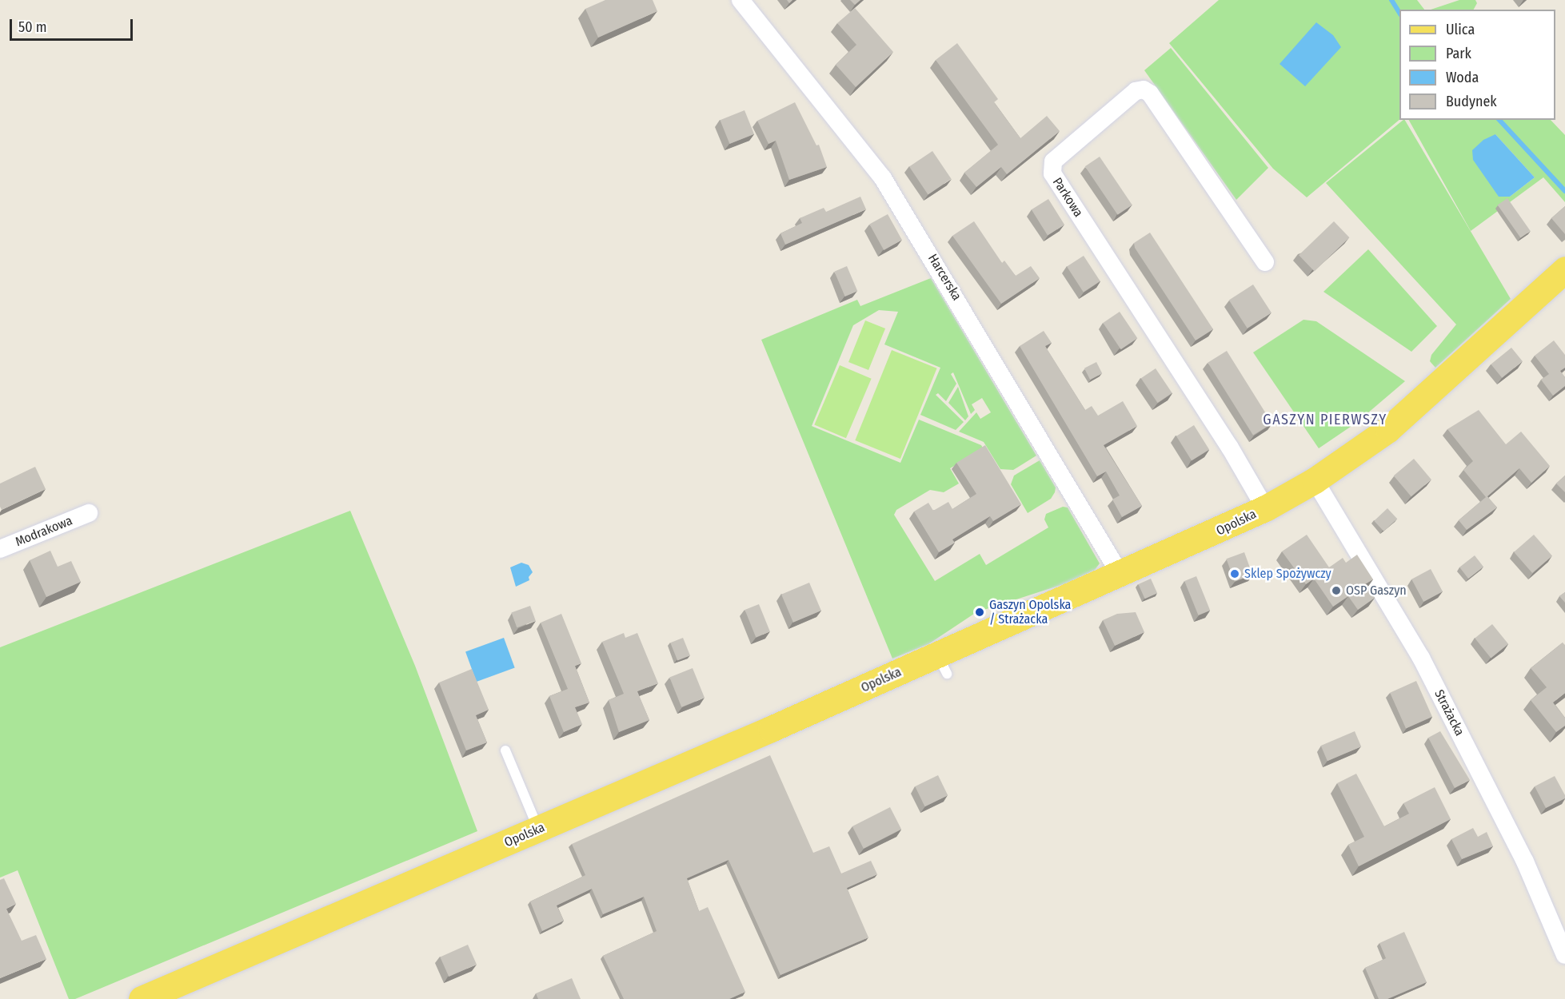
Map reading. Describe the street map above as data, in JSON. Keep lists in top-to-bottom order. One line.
{"streets":{"main road":["Opolska"],"street":["Parkowa","Harcerska","Modrakowa","Strażacka"]},"crossings":[["Parkowa","Opolska"],["Harcerska","Opolska"],["Opolska","Strażacka"]],"districts":["GASZYN PIERWSZY"],"places":["Sklep Spożywczy","OSP Gaszyn","Gaszyn Opolska / Strażacka"],"legend":["Ulica","Park","Woda","Budynek"],"scale_bar":"50 m"}
